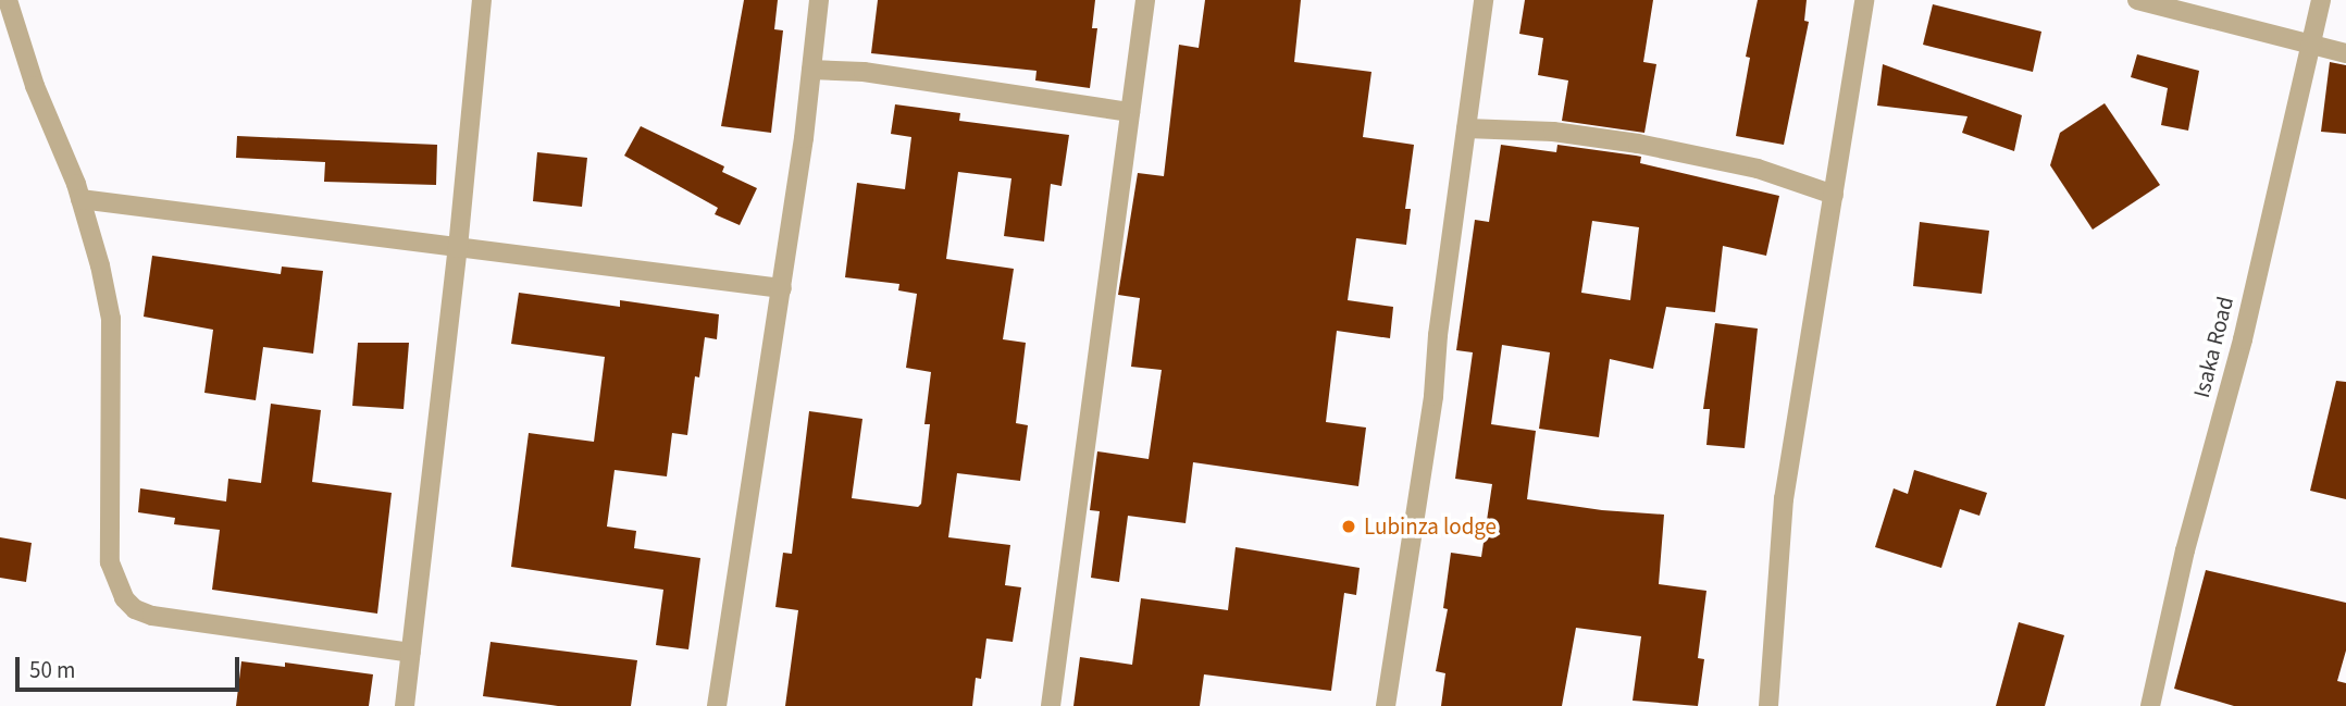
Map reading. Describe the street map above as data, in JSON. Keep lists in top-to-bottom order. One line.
{"streets":{"street":["Isaka Road"]},"places":["Lubinza lodge"],"scale_bar":"50 m"}
